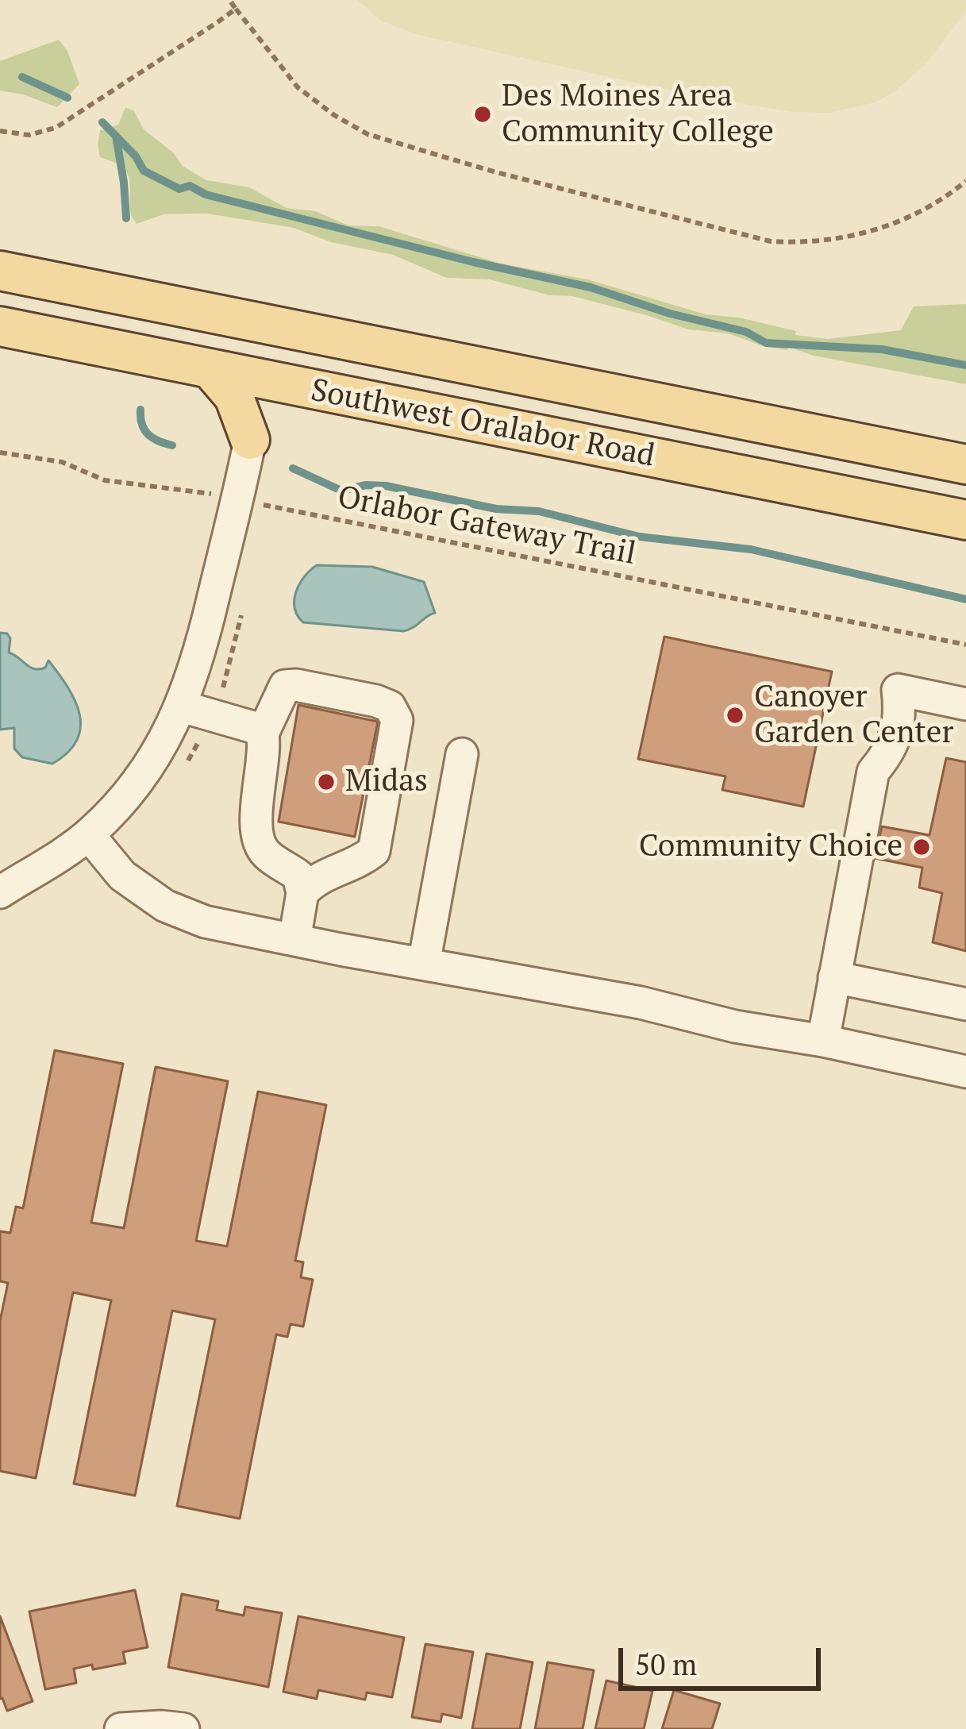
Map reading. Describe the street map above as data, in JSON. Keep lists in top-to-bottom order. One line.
{"streets":{"main road":["Southwest Oralabor Road"],"path":["Orlabor Gateway Trail"]},"places":["Des Moines Area Community College","Canoyer Garden Center","Midas","Community Choice"],"scale_bar":"50 m"}
